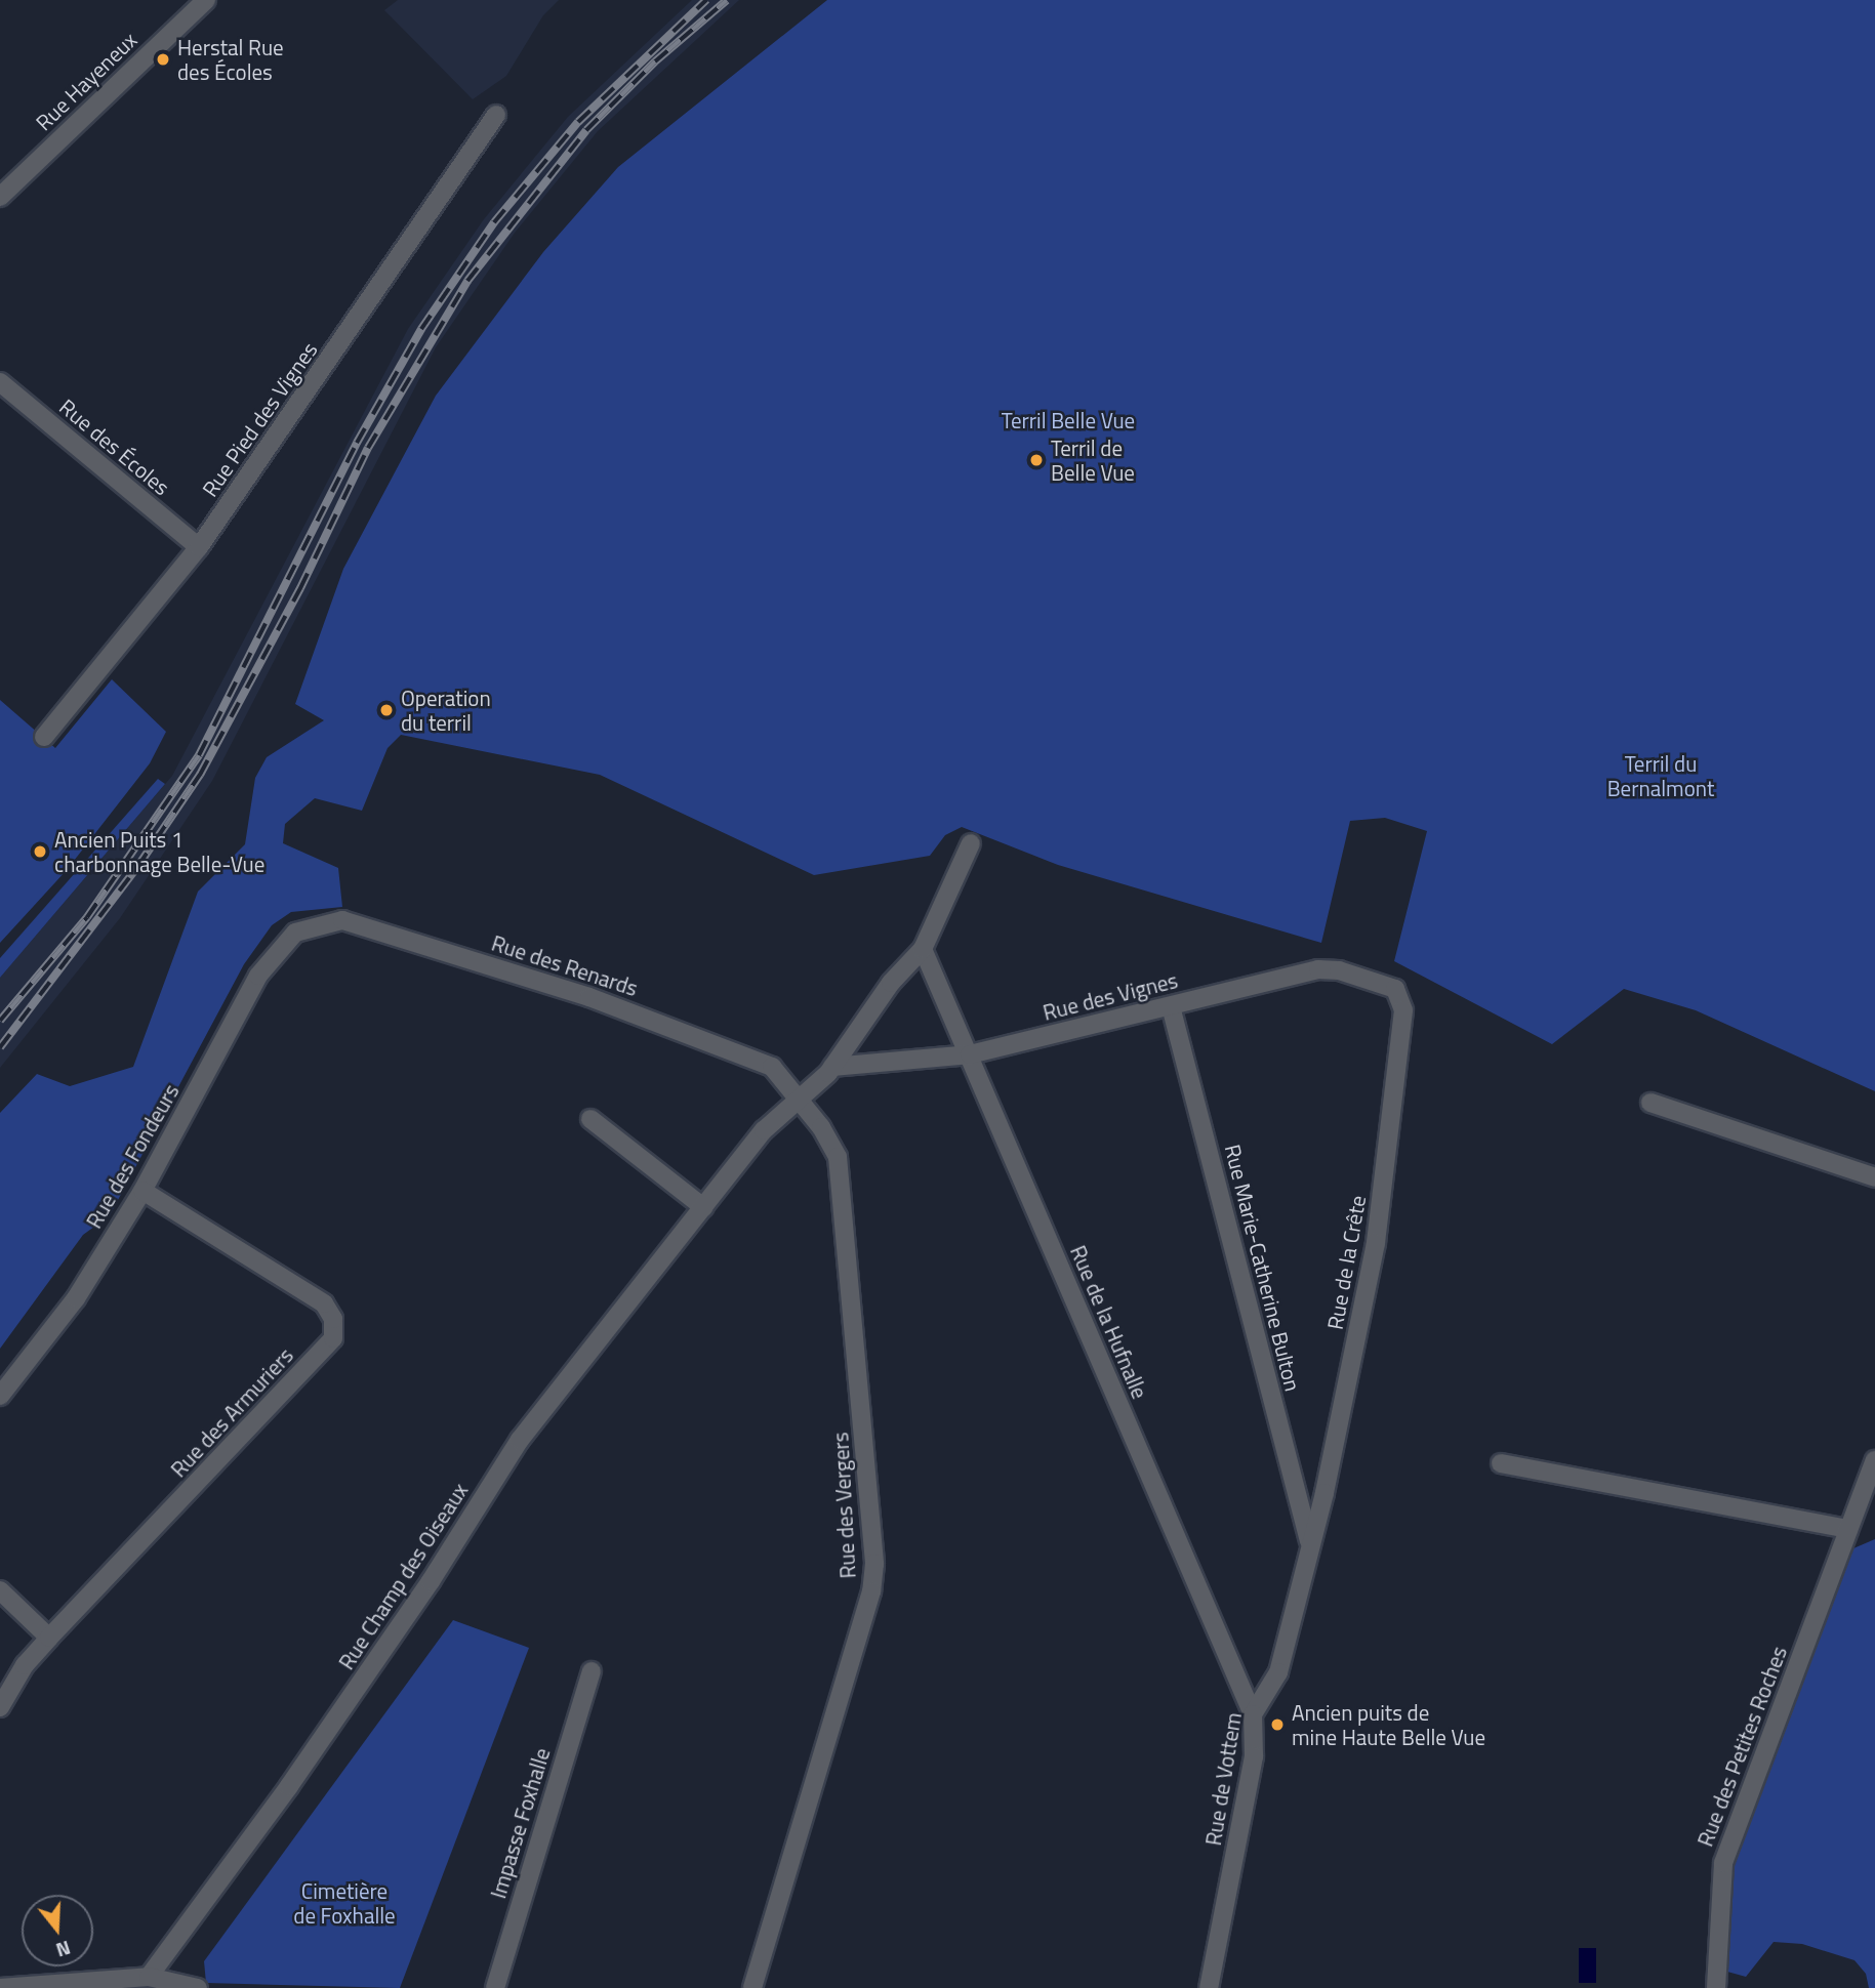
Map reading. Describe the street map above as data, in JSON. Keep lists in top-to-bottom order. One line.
{"streets":{"street":["Rue Hayeneux","Rue Pied des Vignes","Rue des Écoles","Rue des Renards","Rue des Vignes","Rue des Fondeurs","Rue de la Crête","Rue Marie-Catherine Bulton","Rue de la Hufnalle","Rue des Armuriers","Rue des Vergers","Rue Champ des Oiseaux","Rue des Petites Roches","Rue de Vottem","Impasse Foxhalle"]},"crossings":[["Rue Pied des Vignes","Rue des Écoles"],["Rue des Renards","Rue des Fondeurs"],["Rue des Renards","Rue des Vergers"],["Rue des Renards","Rue Champ des Oiseaux"],["Rue des Vignes","Rue de la Crête"],["Rue des Vignes","Rue Marie-Catherine Bulton"],["Rue des Vignes","Rue de la Hufnalle"],["Rue des Vignes","Rue Champ des Oiseaux"],["Rue des Fondeurs","Rue des Armuriers"],["Rue de la Crête","Rue Marie-Catherine Bulton"],["Rue de la Crête","Rue de Vottem"],["Rue Marie-Catherine Bulton","Rue de Vottem"],["Rue de la Hufnalle","Rue Champ des Oiseaux"],["Rue de la Hufnalle","Rue de Vottem"],["Rue des Vergers","Rue Champ des Oiseaux"]],"parks":["Terril Belle Vue","Terril du Bernalmont","Cimetière de Foxhalle"],"places":["Herstal Rue des Écoles","Terril de Belle Vue","Operation du terril","Ancien Puits 1 charbonnage Belle-Vue","Ancien puits de mine Haute Belle Vue"],"north":"bottom"}
